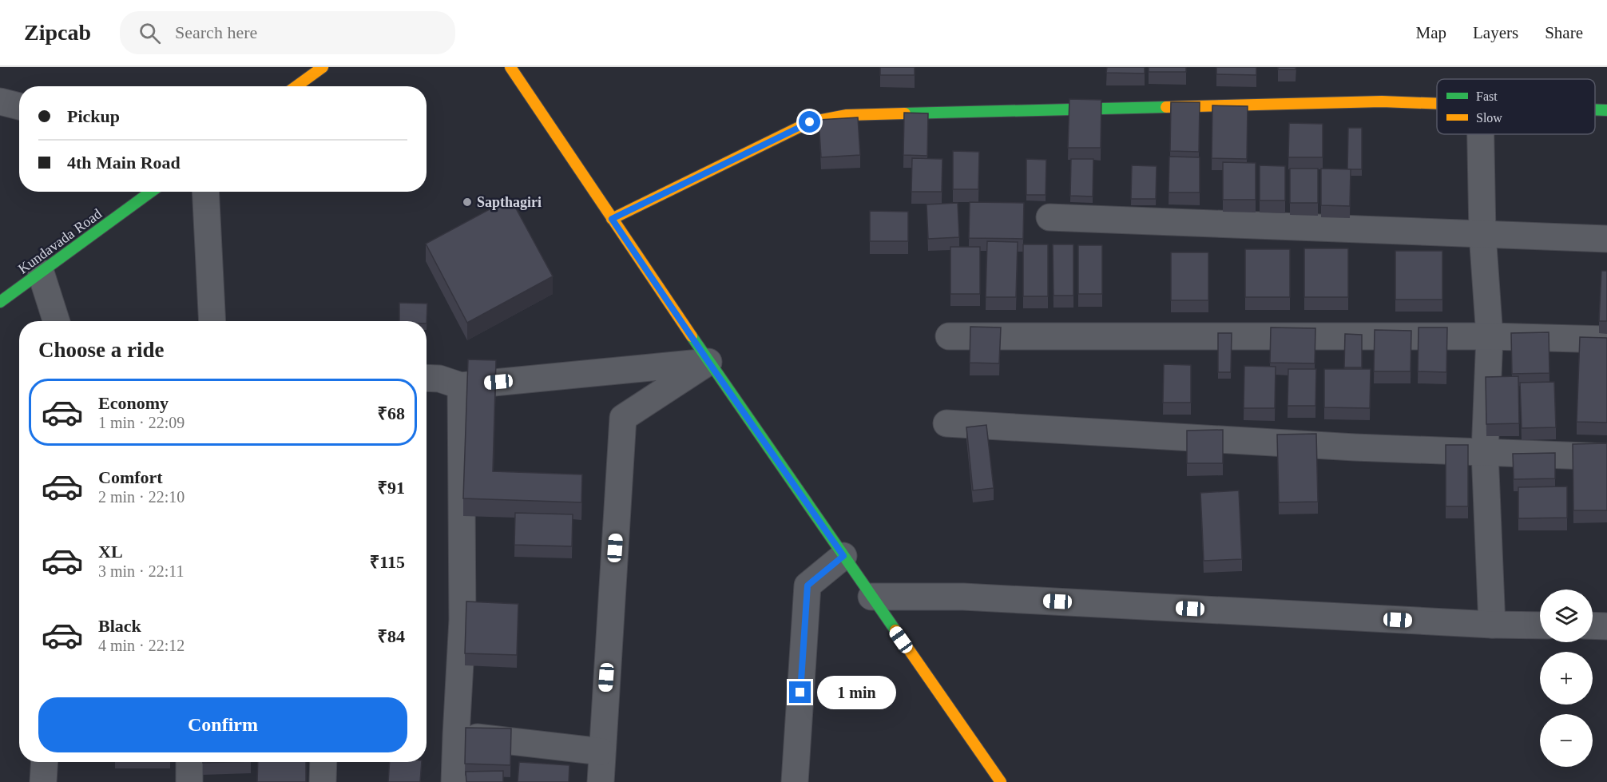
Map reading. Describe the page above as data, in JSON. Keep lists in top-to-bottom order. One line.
{"streets":{"street":["Kundavada Road"]},"places":["Sapthagiri"],"legend":["Fast","Slow"],"page":{"header":"Zipcab","search":"Search here","nav":["Map","Layers","Share"],"banner":["Pickup","4th Main Road"],"heading":"Choose a ride","list":[{"name":"Economy","note":"1 min · 22:09","value":"₹68"},{"name":"Comfort","note":"2 min · 22:10","value":"₹91"},{"name":"XL","note":"3 min · 22:11","value":"₹115"},{"name":"Black","note":"4 min · 22:12","value":"₹84"}],"map_buttons":["+","−"],"bubble":"1 min","buttons":"Confirm"}}
